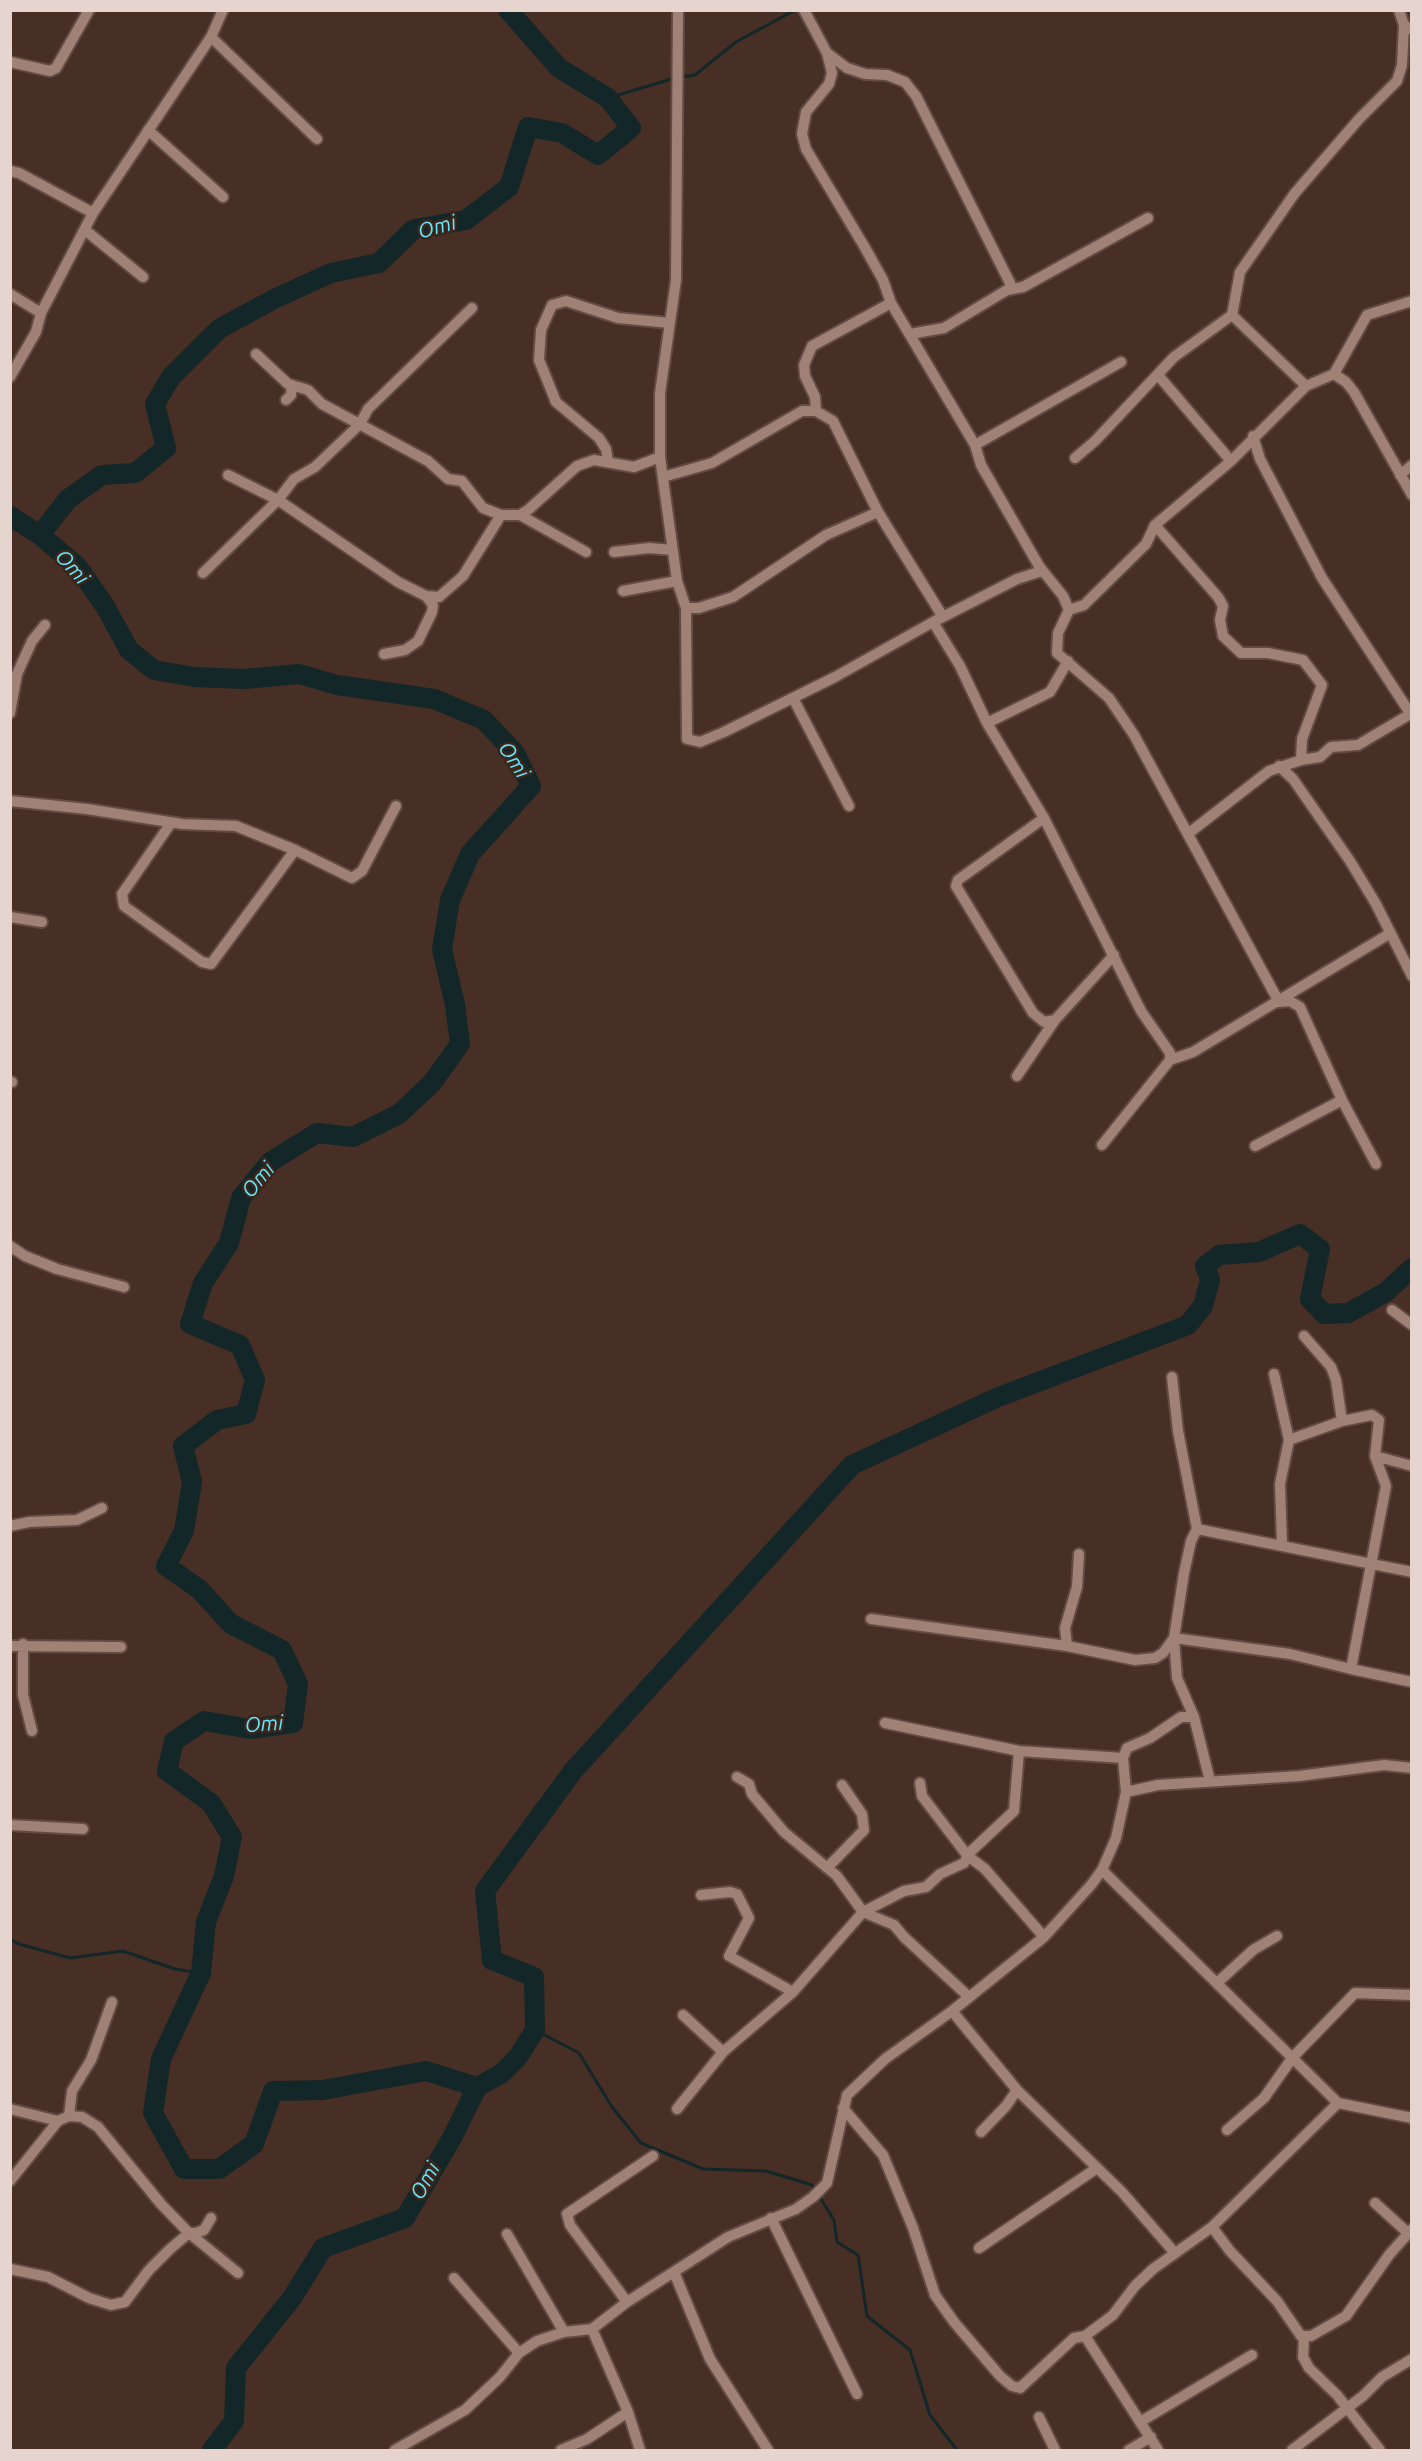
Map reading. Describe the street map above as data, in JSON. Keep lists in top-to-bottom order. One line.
{"water":["Omi"]}
